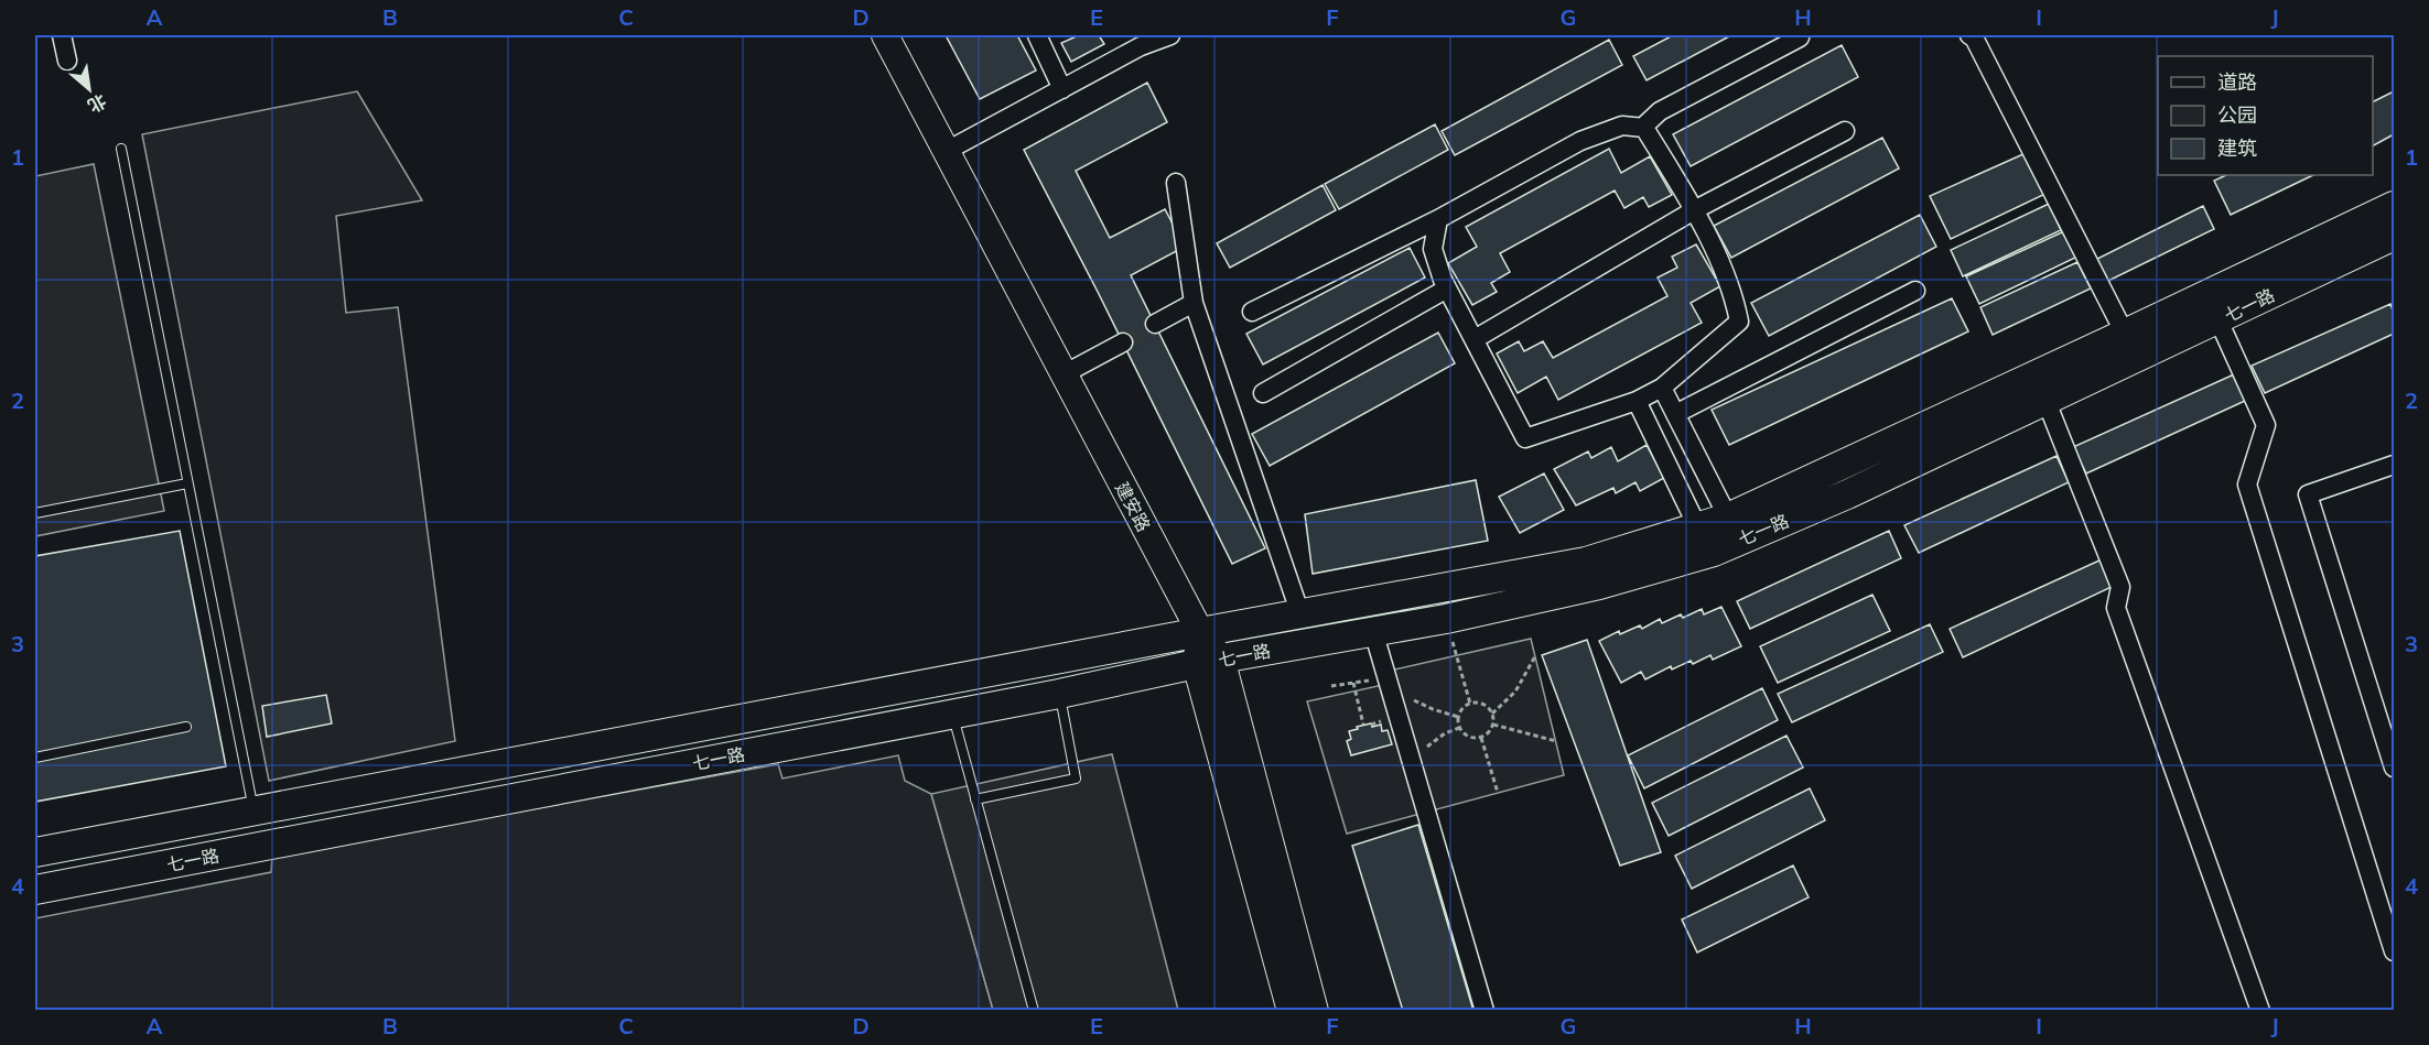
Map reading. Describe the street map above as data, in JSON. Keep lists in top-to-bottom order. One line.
{"streets":{"main road":["七一路"],"street":["建安路"]},"crossings":[["七一路","建安路"]],"legend":["道路","公园","建筑"],"north":"bottom right","grid":{"columns":["A","B","C","D","E","F","G","H","I","J"],"rows":["1","2","3","4"]}}
